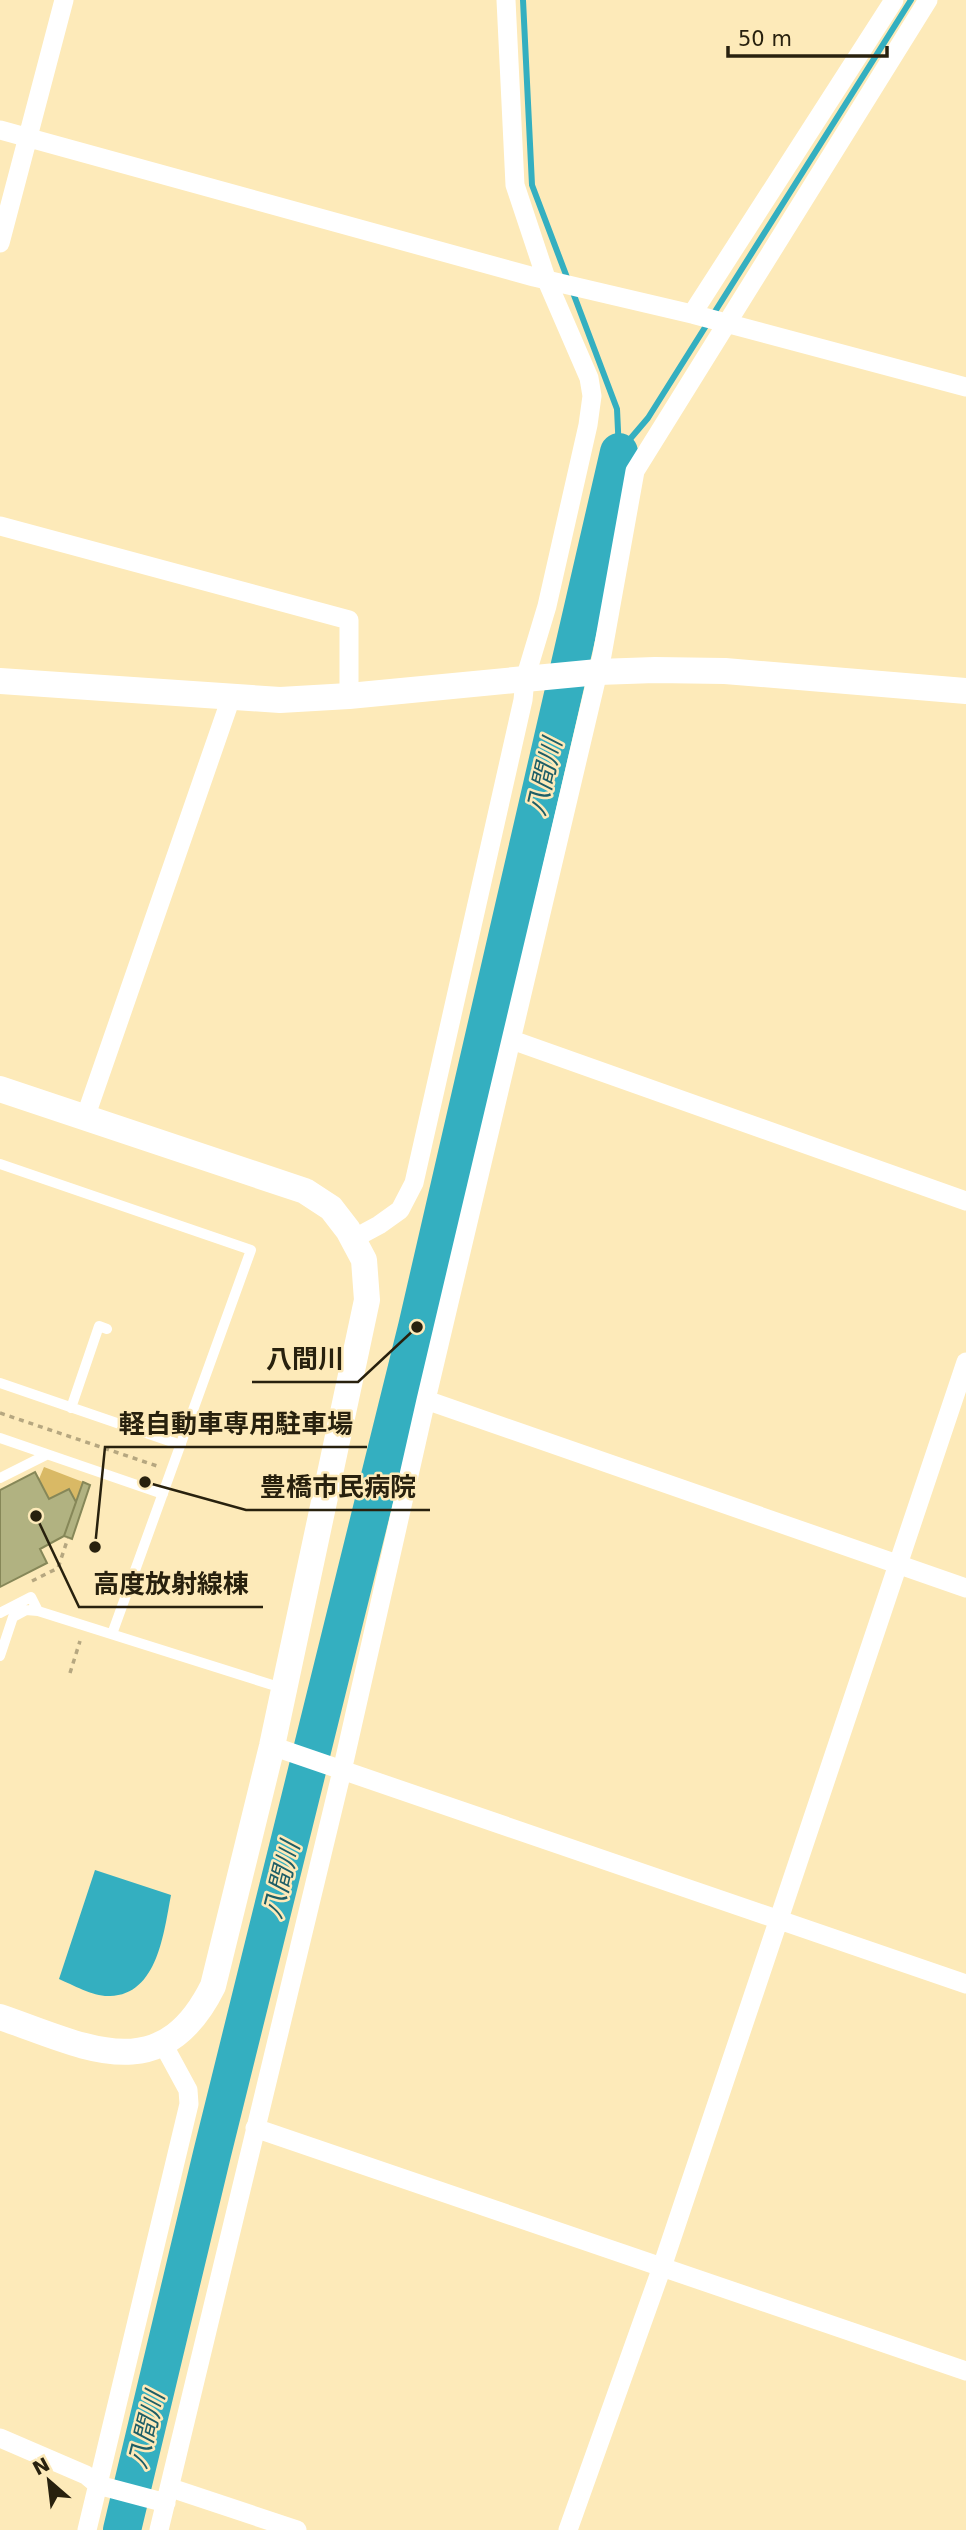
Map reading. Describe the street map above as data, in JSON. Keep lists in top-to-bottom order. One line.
{"water":["八間川"],"places":["八間川","豊橋市民病院","高度放射線棟","軽自動車専用駐車場"],"scale_bar":"50 m","north":"top left"}
